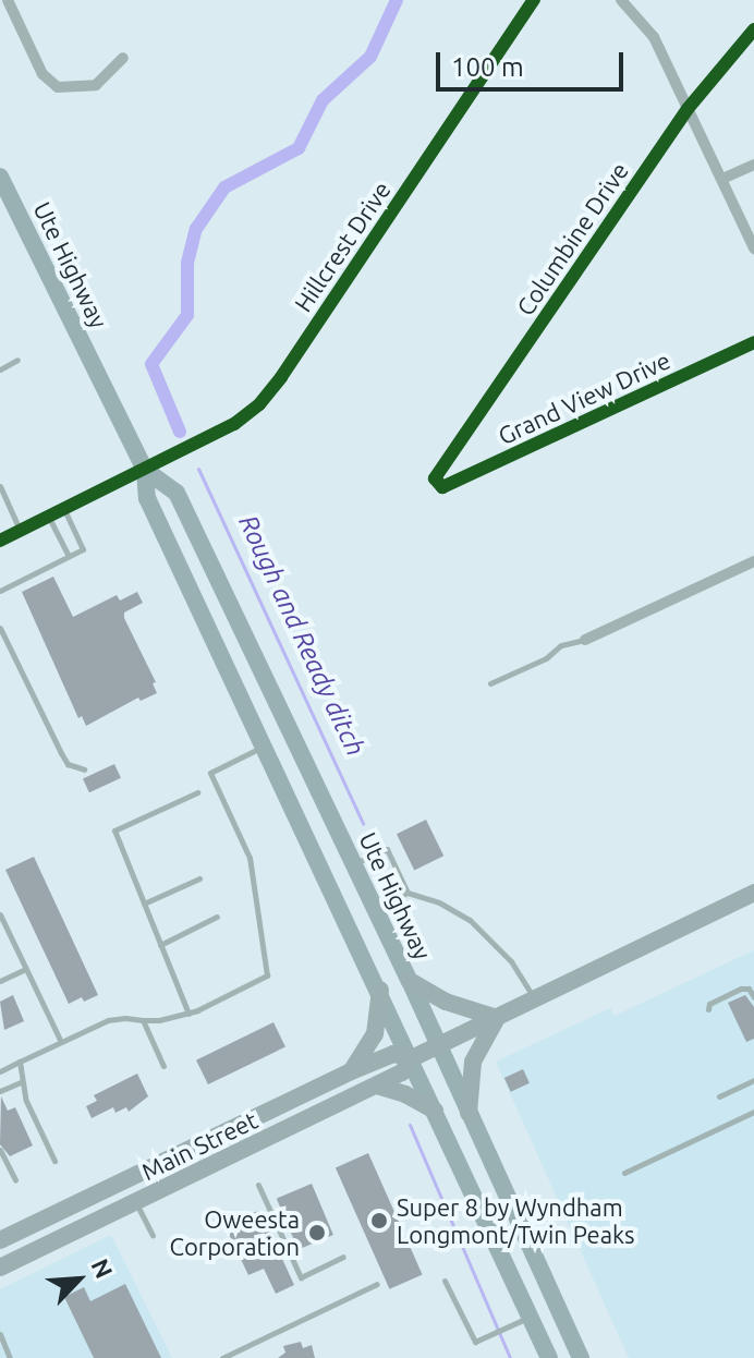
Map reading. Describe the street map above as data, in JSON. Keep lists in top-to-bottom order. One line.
{"streets":{"highway":["Main Street"],"main road":["Ute Highway"],"street":["Columbine Drive","Hillcrest Drive","Grand View Drive"]},"crossings":[["Columbine Drive","Grand View Drive"],["Hillcrest Drive","Ute Highway"],["Ute Highway","Main Street"]],"water":["Rough and Ready ditch"],"places":["Super 8 by Wyndham Longmont/Twin Peaks","Oweesta Corporation"],"scale_bar":"100 m","north":"top right"}
